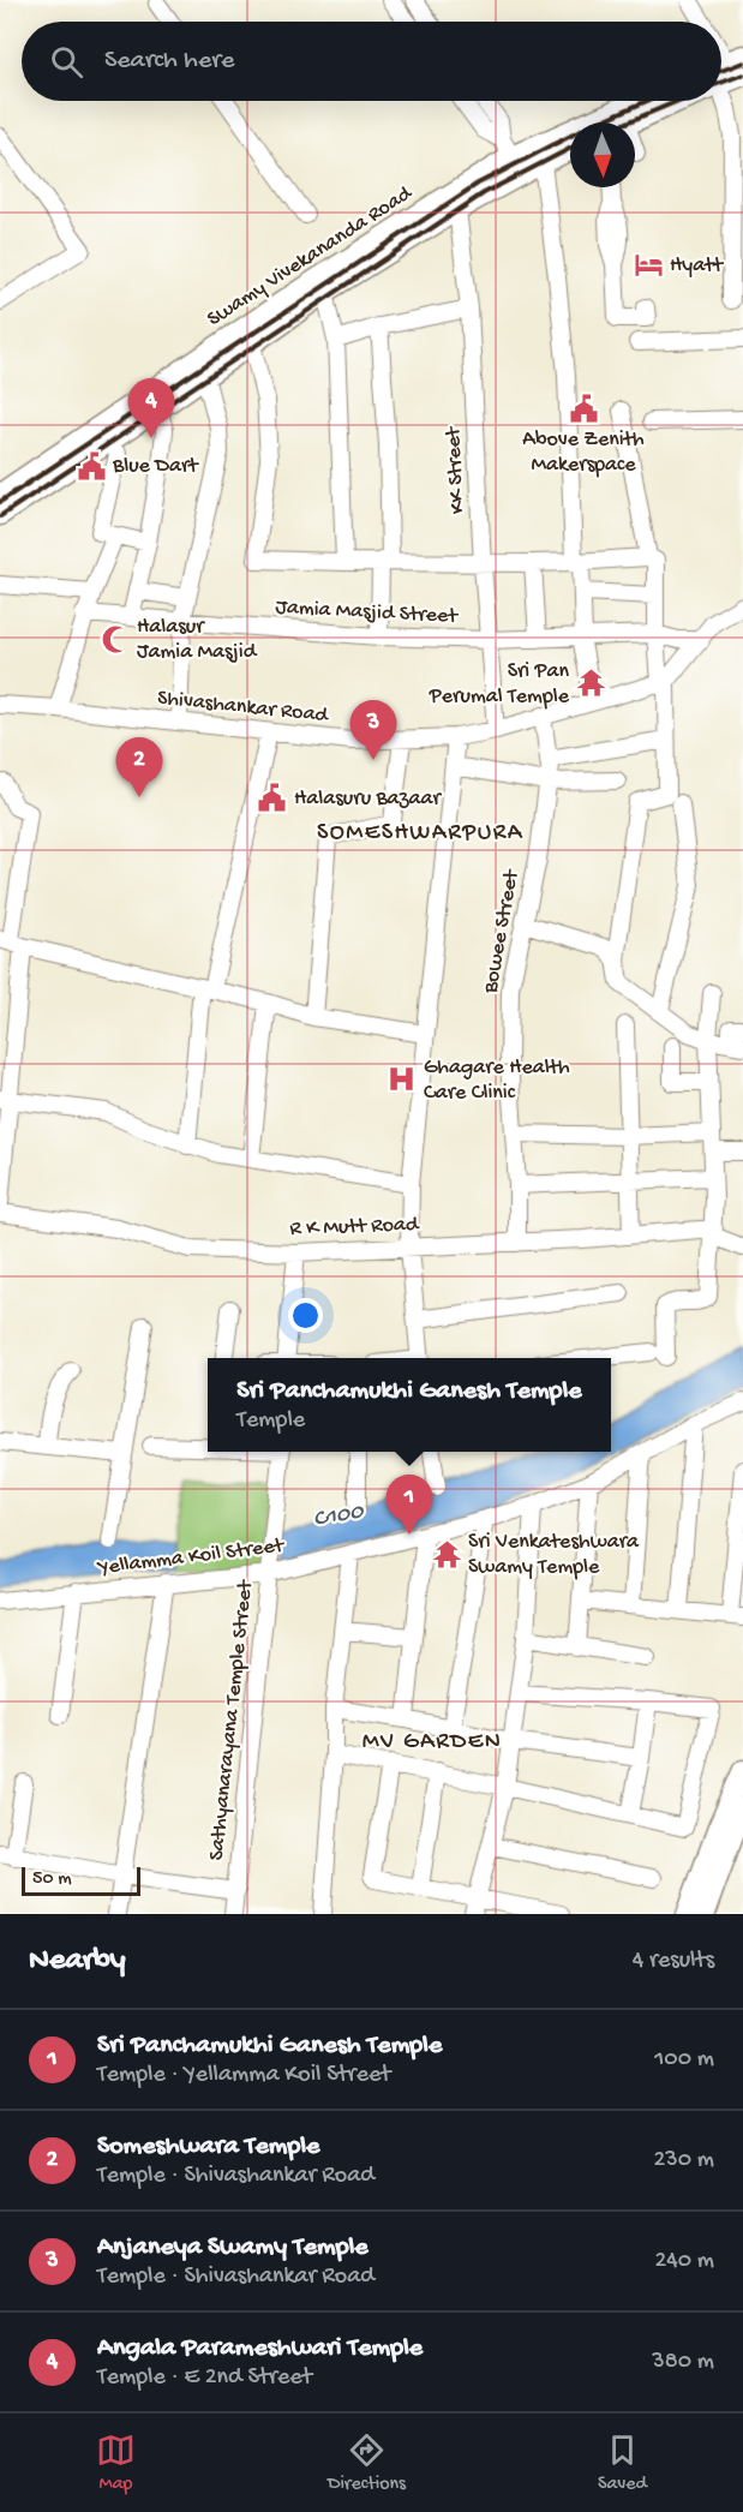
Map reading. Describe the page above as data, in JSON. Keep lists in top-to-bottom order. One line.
{"streets":{"main road":["Swamy Vivekananda Road"],"street":["KK Street","Jamia Masjid Street","Shivashankar Road","Bowee Street","R K Mutt Road","Yellamma Koil Street","Sathyanarayana Temple Street"]},"crossings":[["Swamy Vivekananda Road","KK Street"],["KK Street","Jamia Masjid Street"],["KK Street","Shivashankar Road"],["Shivashankar Road","Bowee Street"],["Bowee Street","R K Mutt Road"],["Yellamma Koil Street","Sathyanarayana Temple Street"]],"districts":["SOMESHWARPURA","MV GARDEN"],"water":["C100"],"places":{"hotel":["Hyatt"],"public building":["Above Zenith Makerspace","Blue Dart","Halasuru Bazaar"],"mosque":["Halasur Jamia Masjid"],"temple":["Sri Pan Perumal Temple","Sri Venkateshwara Swamy Temple"],"hospital":["Ghagare Health Care Clinic"]},"scale_bar":"50 m","north":"bottom","page":{"search":"Search here","pins":["4","3","2","1"],"popup":["Sri Panchamukhi Ganesh Temple","Temple"],"scale":"50 m","heading":["Nearby","4 results"],"list":[{"mark":"1","name":"Sri Panchamukhi Ganesh Temple","note":"Temple · Yellamma Koil Street","value":"100 m"},{"mark":"2","name":"Someshwara Temple","note":"Temple · Shivashankar Road","value":"230 m"},{"mark":"3","name":"Anjaneya Swamy Temple","note":"Temple · Shivashankar Road","value":"240 m"},{"mark":"4","name":"Angala Parameshwari Temple","note":"Temple · E 2nd Street","value":"380 m"}],"nav":["Map","Directions","Saved"]}}
